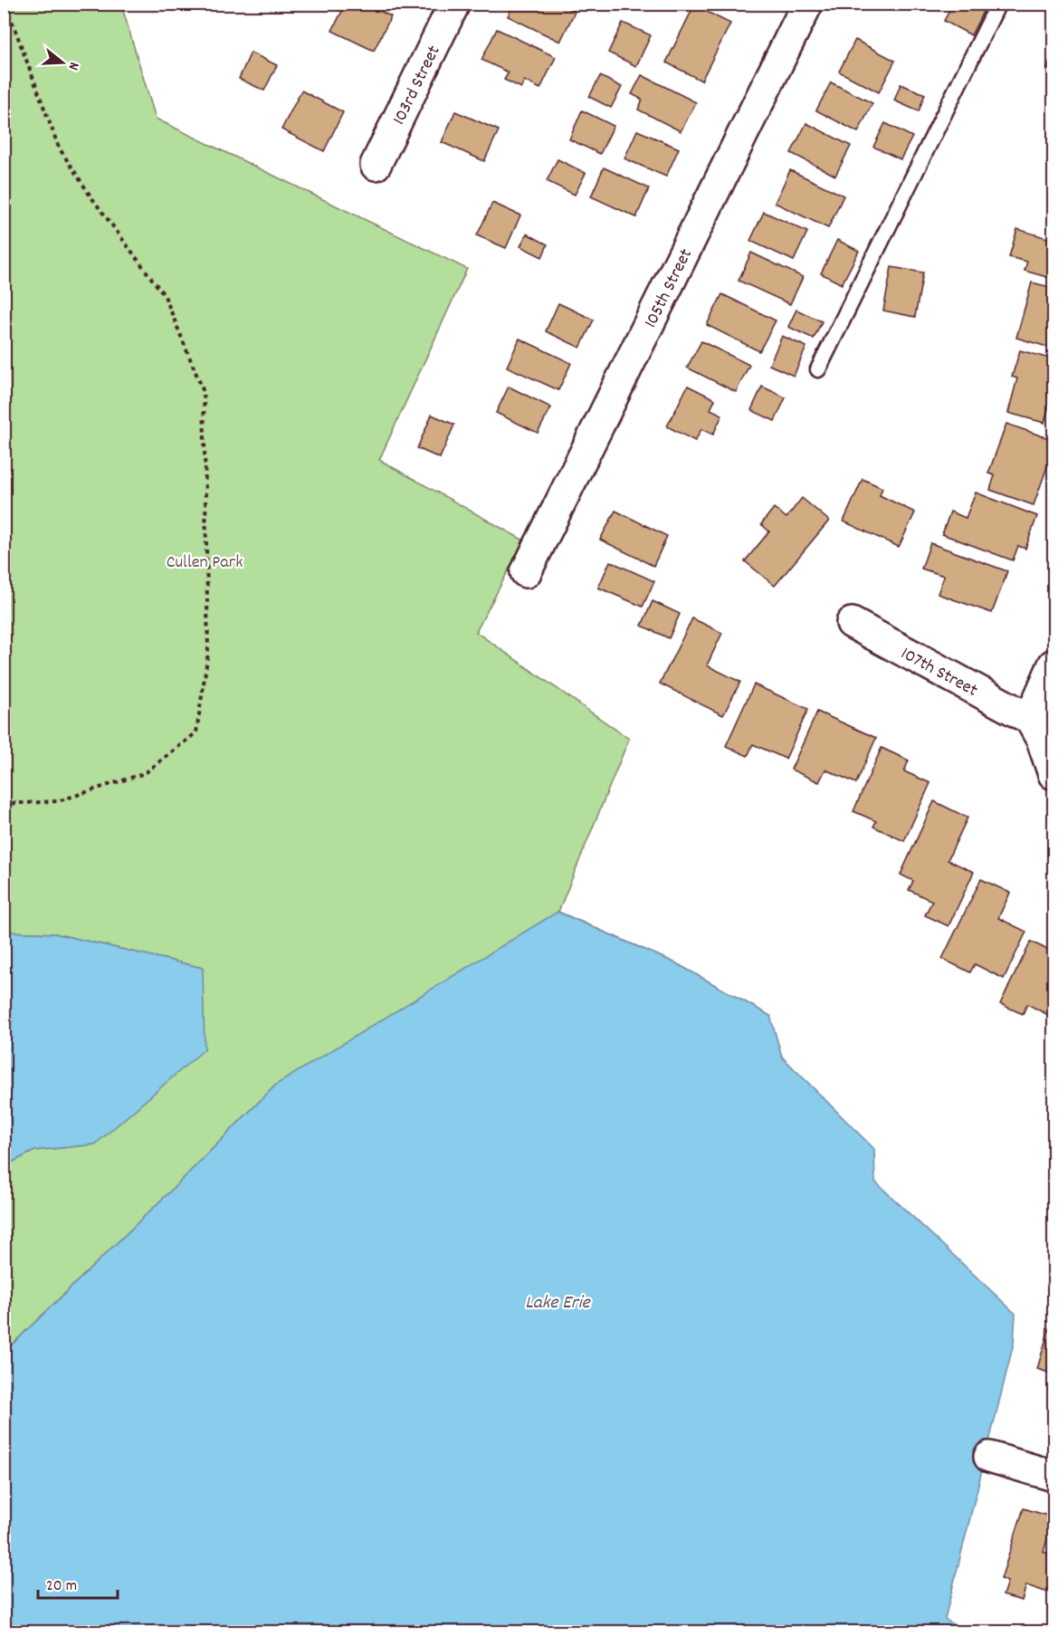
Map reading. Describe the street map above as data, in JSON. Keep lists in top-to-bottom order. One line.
{"streets":{"street":["103rd Street","105th Street","107th Street"]},"water":["Lake Erie"],"parks":["Cullen Park"],"scale_bar":"20 m","north":"right"}
